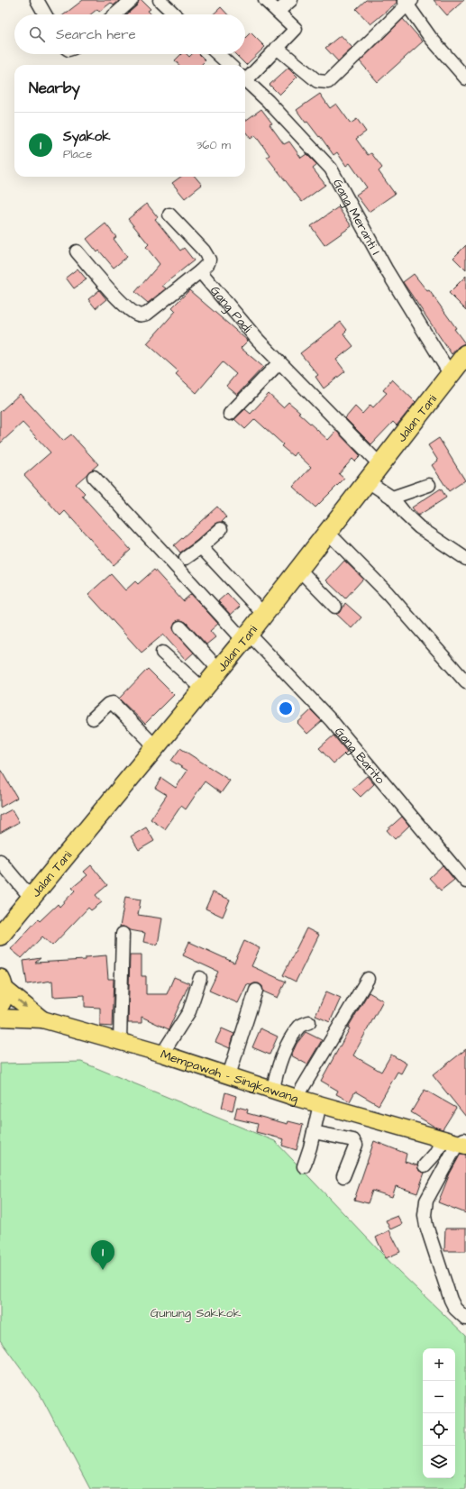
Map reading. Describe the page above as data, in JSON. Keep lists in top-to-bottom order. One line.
{"streets":{"highway":["Jalan Tani"],"main road":["Mempawah - Singkawang"],"street":["Gang Meranti I","Gang Padi","Gang Barito"]},"crossings":[["Gang Meranti I","Jalan Tani"],["Gang Padi","Jalan Tani"],["Jalan Tani","Gang Barito"]],"parks":["Gunung Sakkok"],"page":{"search":"Search here","heading":"Nearby","list":[{"mark":"1","name":"Syakok","note":"Place","value":"360 m"}],"pins":"1","map_buttons":["+","−"]}}
